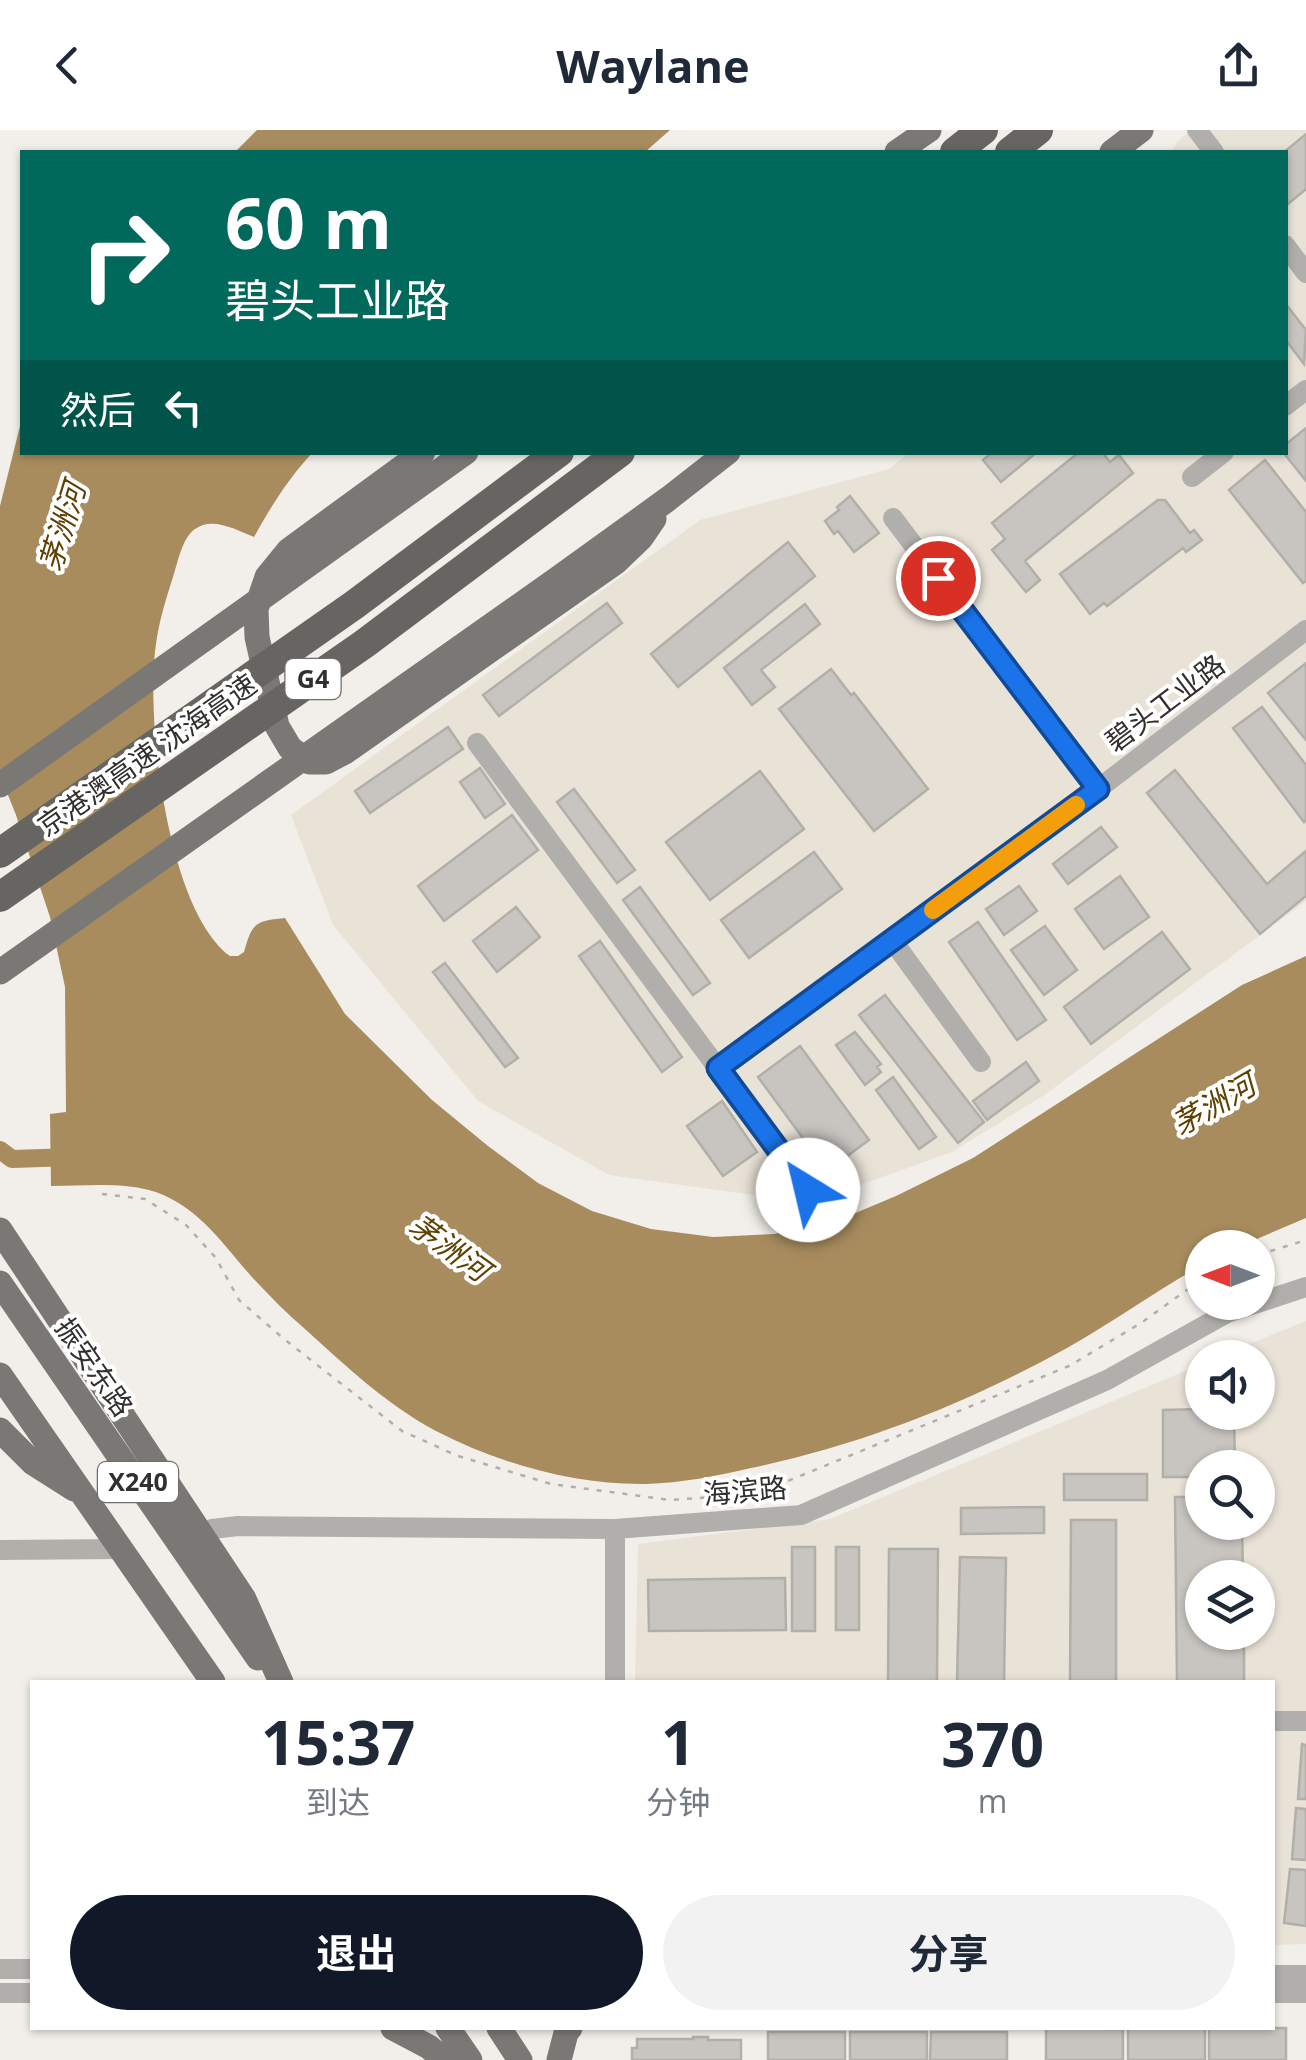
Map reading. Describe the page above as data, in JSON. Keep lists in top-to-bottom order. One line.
{"streets":{"highway":["G4","京港澳高速 沈海高速"],"main road":["振安东路","X240"],"street":["碧头工业路","海滨路"]},"water":["茅洲河"],"north":"left","page":{"header":"Waylane","turn":["60 m","碧头工业路"],"then":"然后","eta":["15:37","到达","1","分钟","370","m"],"buttons":["退出","分享"]}}
